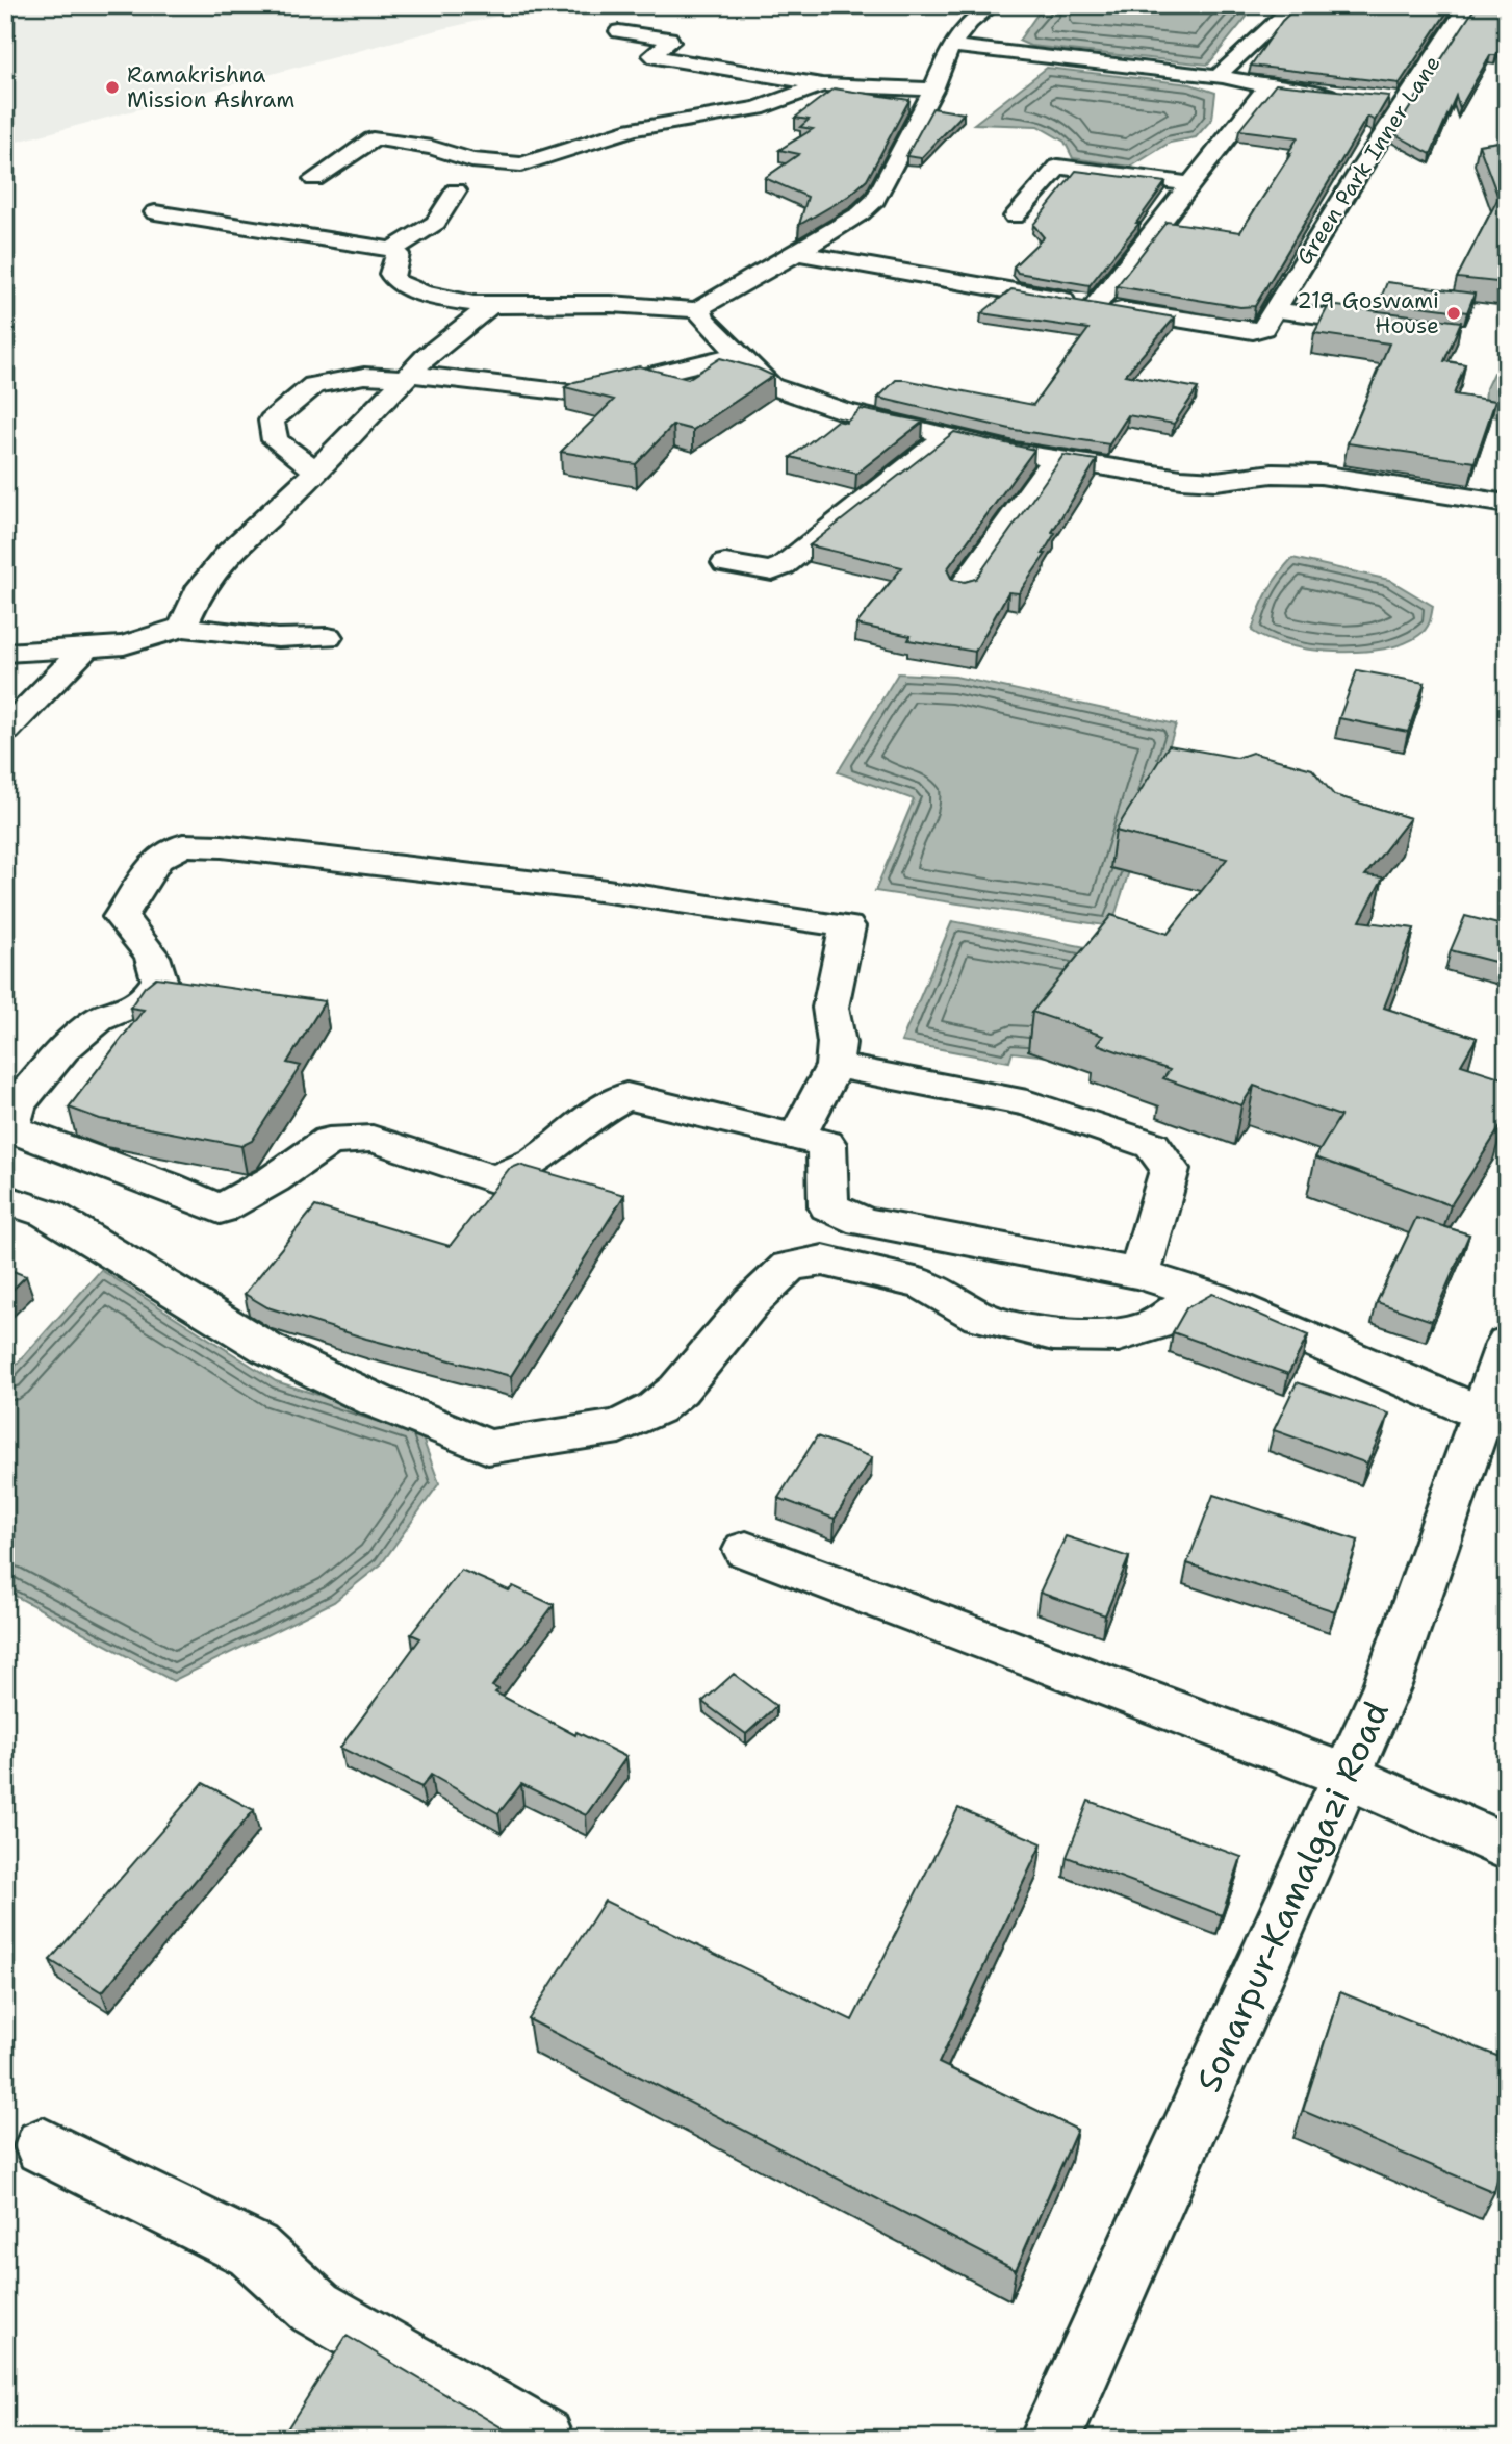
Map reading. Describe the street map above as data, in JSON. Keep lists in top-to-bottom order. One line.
{"streets":{"street":["Green Park Inner Lane","Sonarpur-Kamalgazi Road"]},"places":["Ramakrishna Mission Ashram","219 Goswami House"]}
